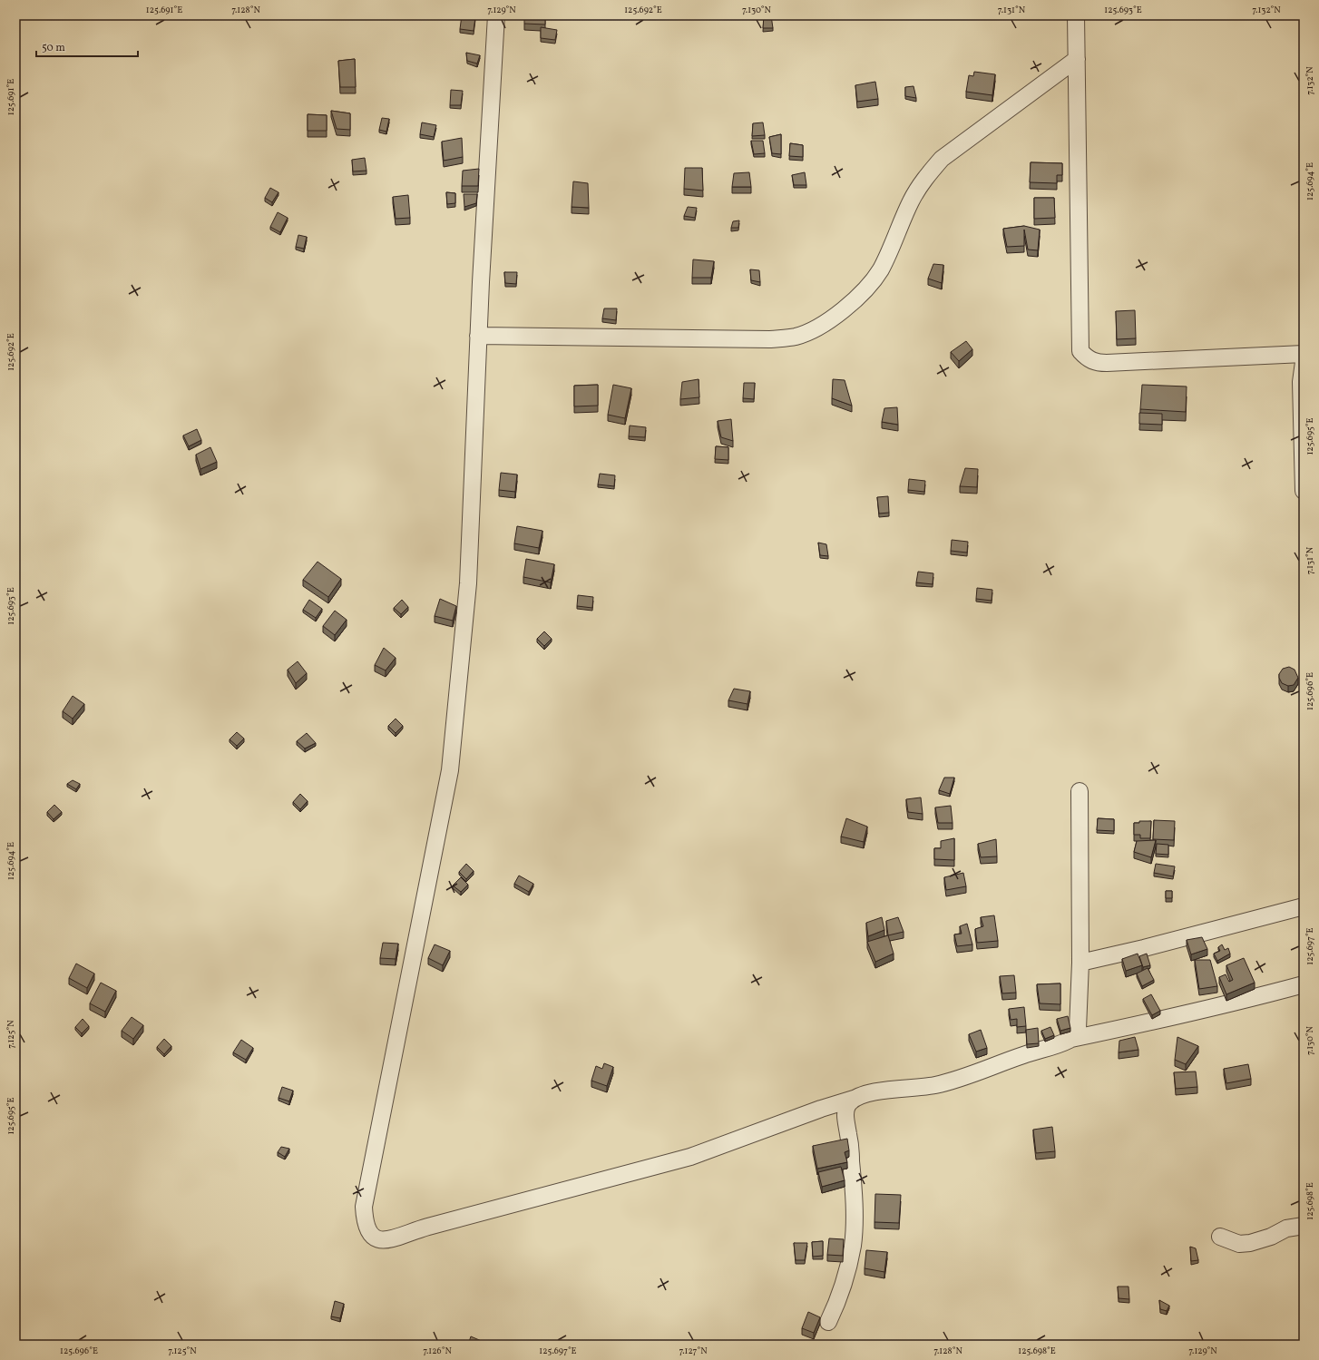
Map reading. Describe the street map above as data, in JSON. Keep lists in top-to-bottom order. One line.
{"scale_bar":"50 m","coordinates":["125.691°E","7.128°N","7.129°N","125.692°E","7.130°N","7.131°N","125.693°E","7.132°N","125.694°E","125.695°E","125.696°E","125.697°E","7.125°N","125.698°E","7.126°N","7.127°N"]}
